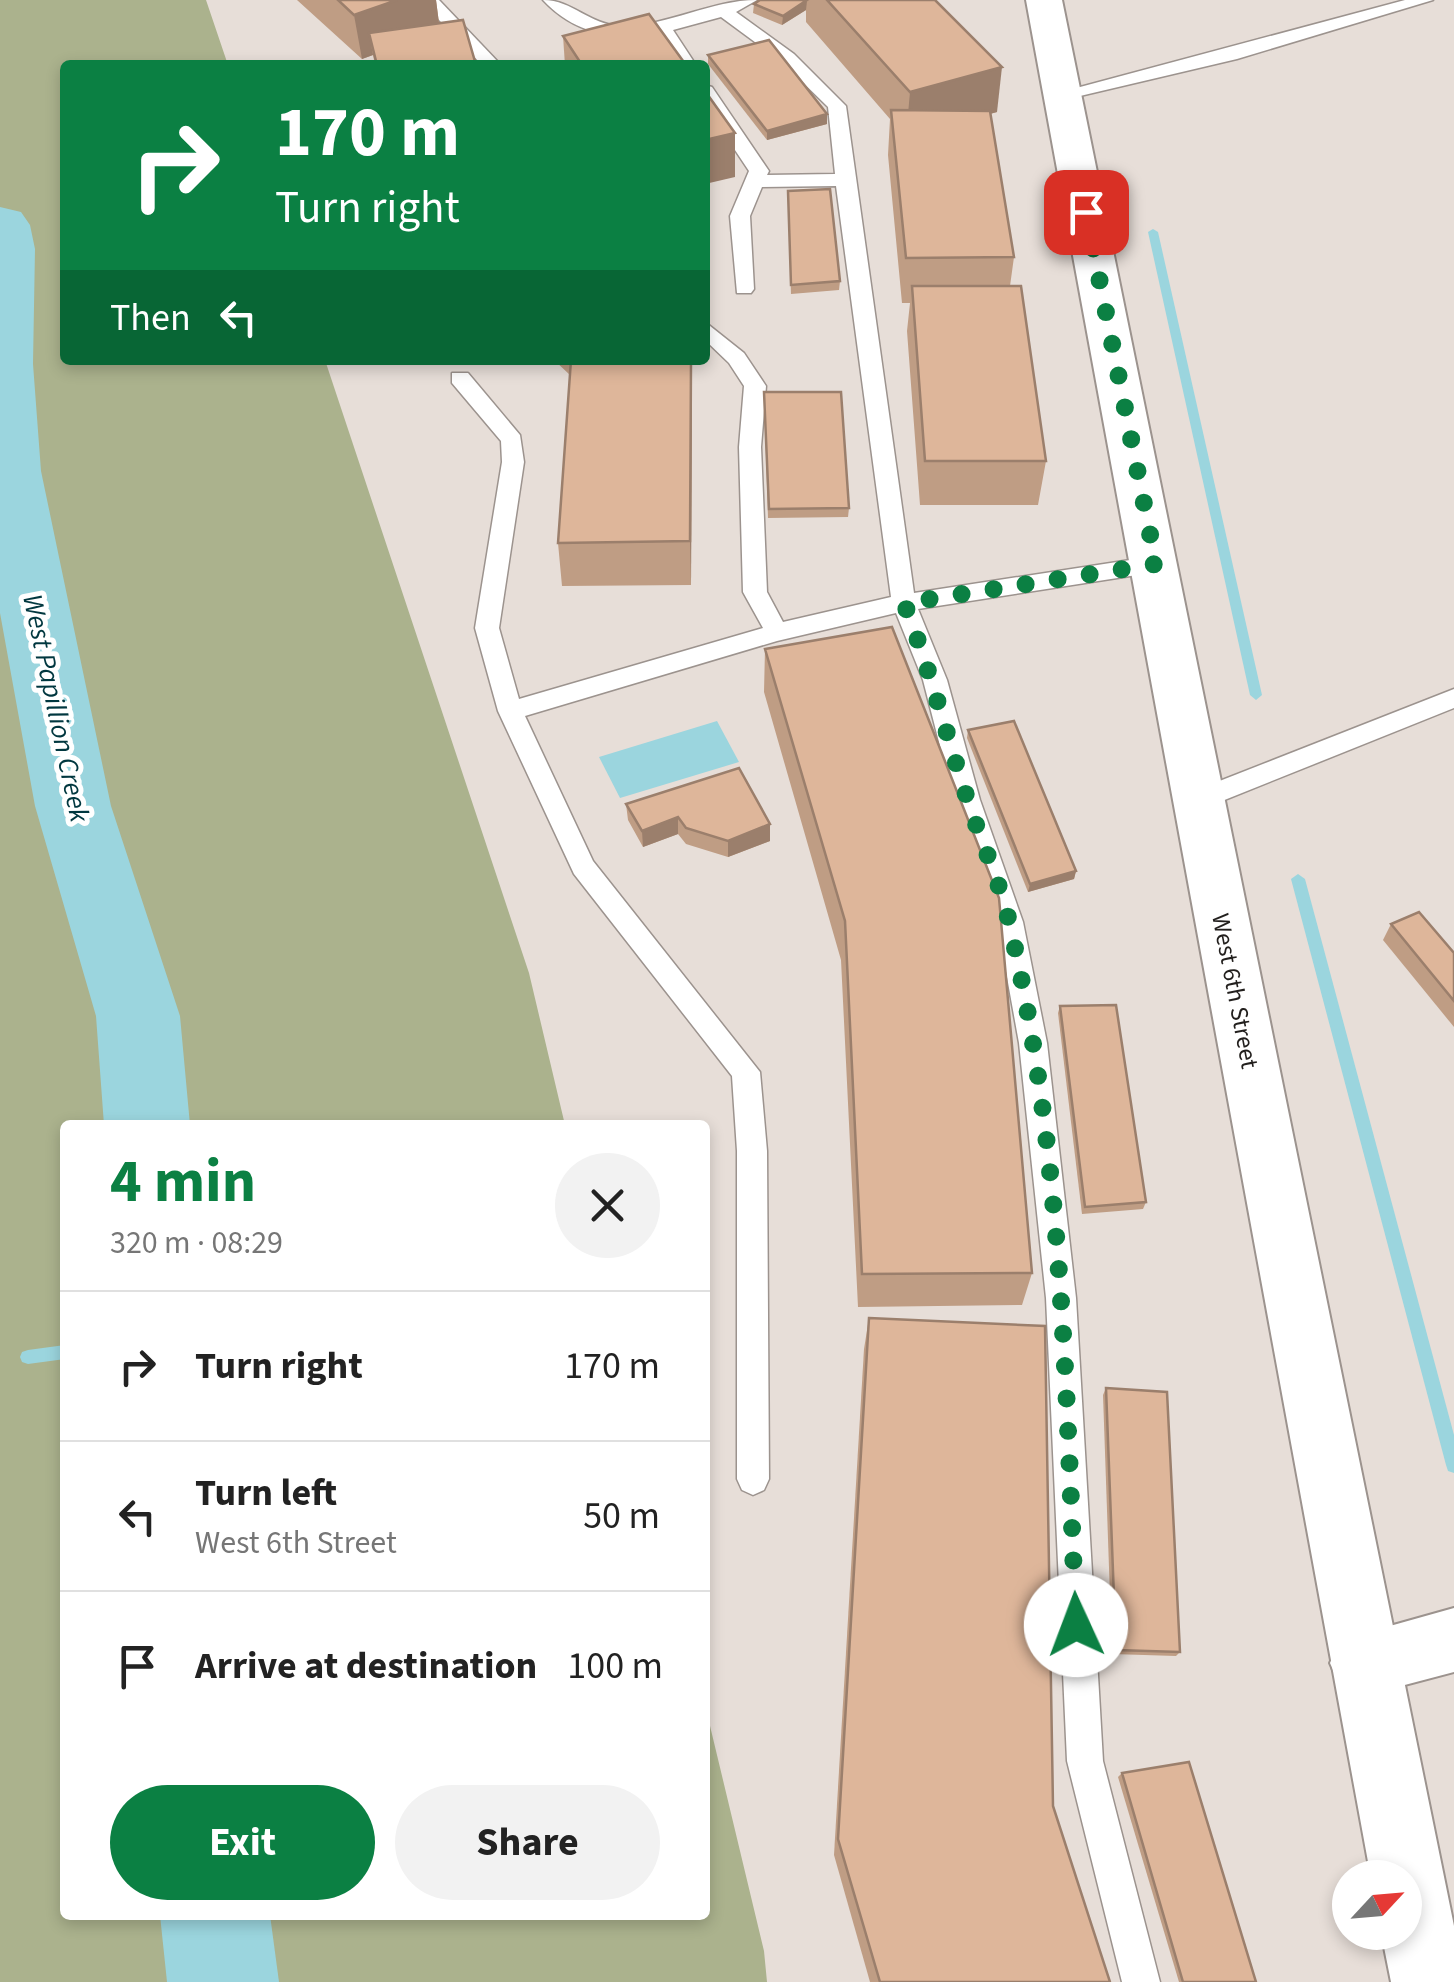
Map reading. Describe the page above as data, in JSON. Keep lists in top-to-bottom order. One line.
{"streets":{"main road":["West 6th Street"]},"water":["West Papillion Creek"],"north":"top right","page":{"turn":["170 m","Turn right"],"then":"Then","heading":["4 min","320 m · 08:29"],"list":[{"name":"Turn right","value":"170 m"},{"name":"Turn left","note":"West 6th Street","value":"50 m"},{"name":"Arrive at destination","value":"100 m"}],"buttons":["Exit","Share"]}}
